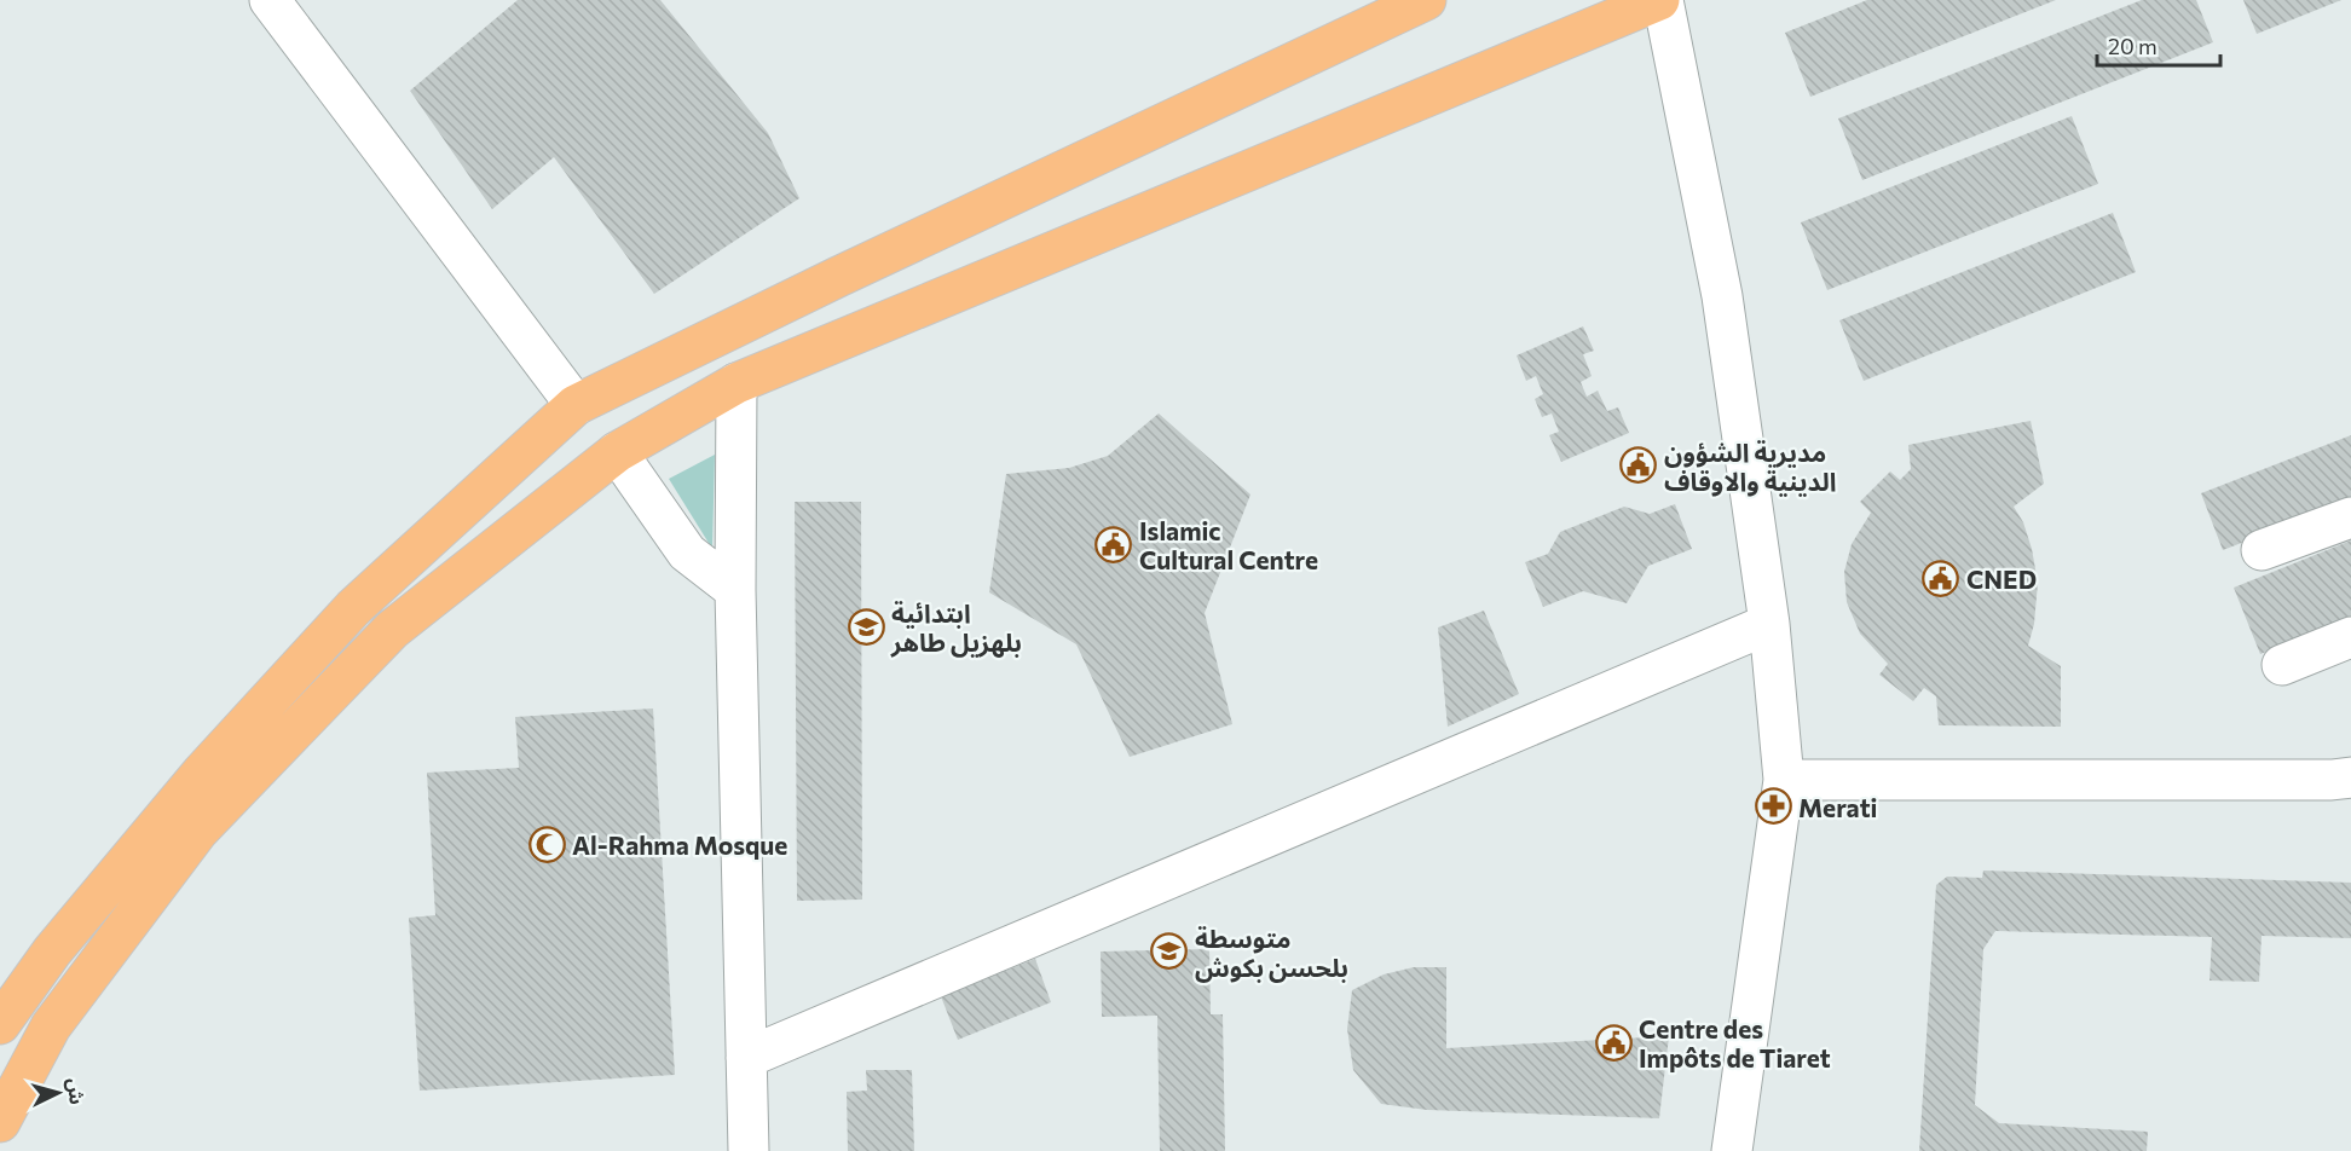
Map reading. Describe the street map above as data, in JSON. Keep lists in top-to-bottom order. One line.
{"places":{"public building":["مديرية الشؤون الدينية والاوقاف","Islamic Cultural Centre","CNED","Centre des Impôts de Tiaret"],"school or university":["ابتدائية بلهزيل طاهر","متوسطة بلحسن بكوش"],"pharmacy":["Merati"],"mosque":["Al-Rahma Mosque"]},"scale_bar":"20 m","north":"right"}
